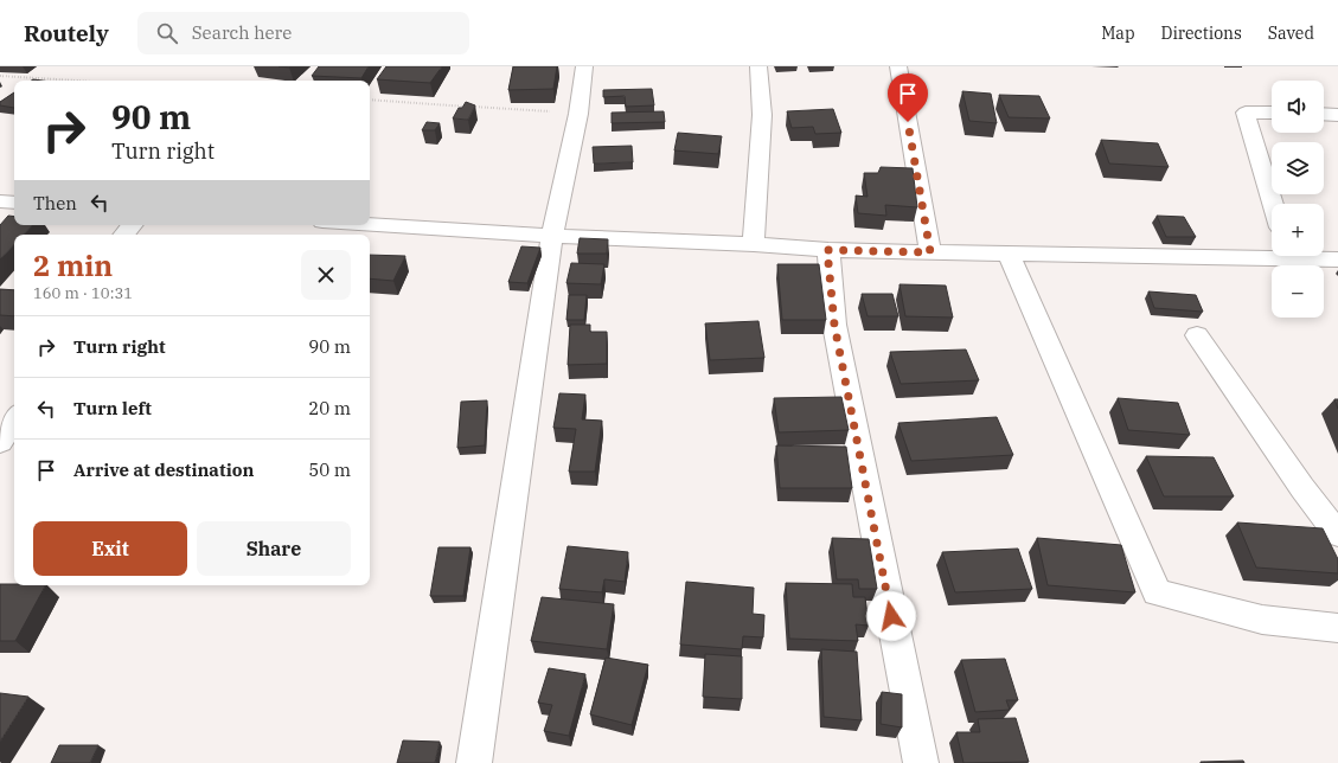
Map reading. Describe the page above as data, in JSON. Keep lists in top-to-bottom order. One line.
{"page":{"header":"Routely","search":"Search here","nav":["Map","Directions","Saved"],"map_buttons":["+","−"],"turn":["90 m","Turn right"],"then":"Then","heading":["2 min","160 m · 10:31"],"list":[{"name":"Turn right","value":"90 m"},{"name":"Turn left","value":"20 m"},{"name":"Arrive at destination","value":"50 m"}],"buttons":["Exit","Share"]}}
